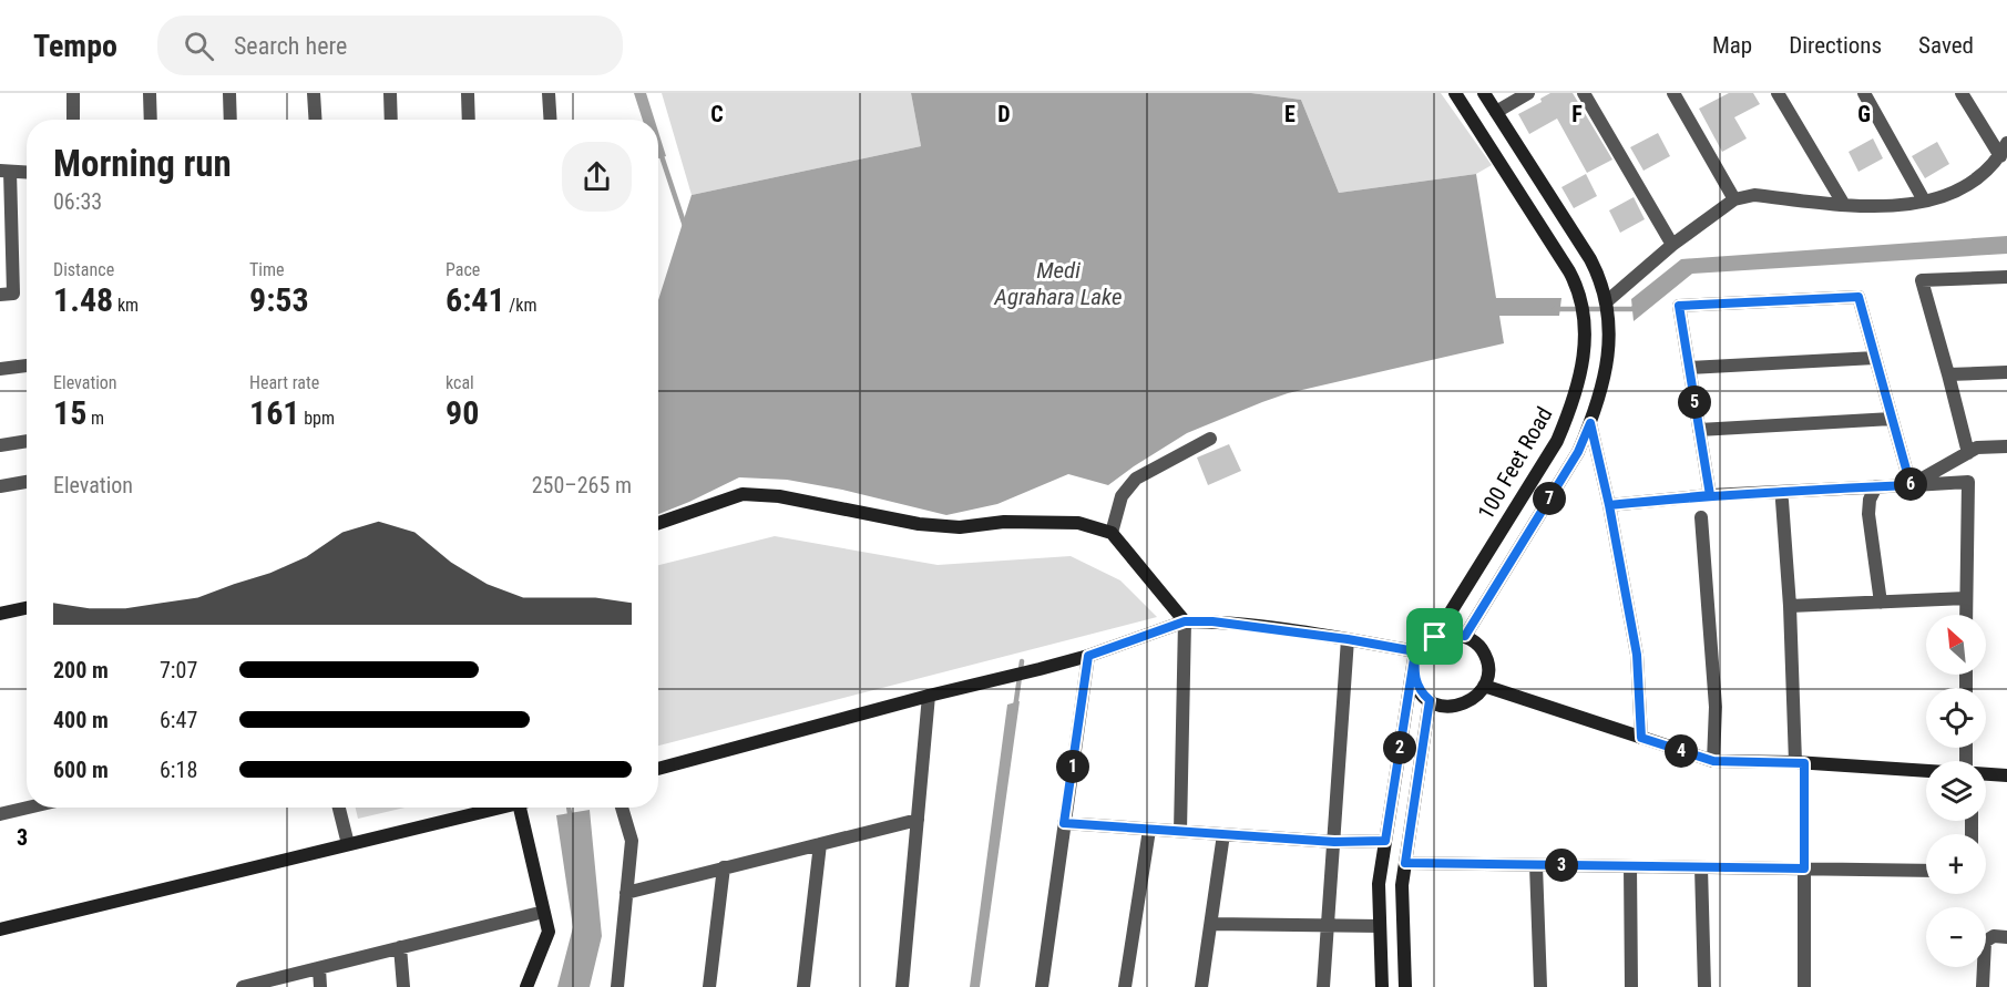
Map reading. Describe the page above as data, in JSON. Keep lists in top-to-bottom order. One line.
{"streets":{"street":["100 Feet Road"]},"water":["Medi Agrahara Lake"],"north":"top left","page":{"header":"Tempo","search":"Search here","nav":["Map","Directions","Saved"],"heading":["Morning run","06:33"],"stats":[["Distance","1.48 km"],["Time","9:53"],["Pace","6:41 /km"],["Elevation","15 m"],["Heart rate","161 bpm"],["kcal","90"]],"pins":["5","6","7","2","4","1","3"],"chart":["Elevation","250–265 m"],"map_buttons":["+","−"],"list":[{"name":"200 m","note":"7:07"},{"name":"400 m","note":"6:47"},{"name":"600 m","note":"6:18"}]},"grid":{"columns":["C","D","E","F","G"],"rows":["3"]}}
